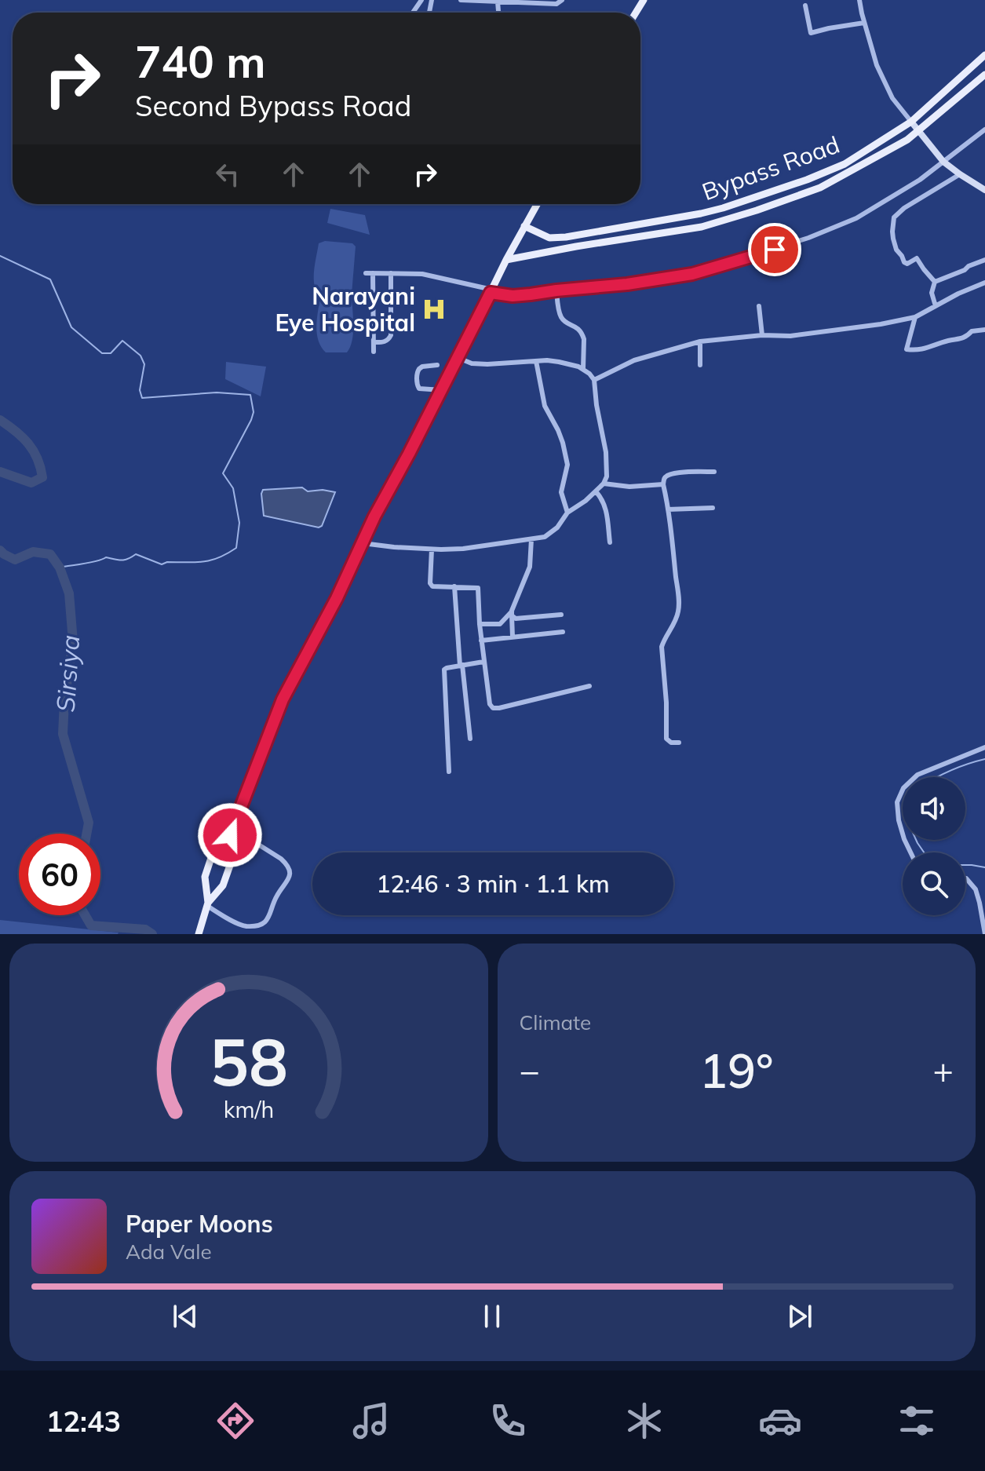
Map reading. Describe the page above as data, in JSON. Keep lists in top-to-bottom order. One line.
{"streets":{"main road":["Bypass Road"]},"water":["Sirsiya"],"places":{"hospital":["Narayani Eye Hospital"]},"page":{"turn":["740 m","Second Bypass Road"],"limit":"60","trip":"12:46 · 3 min · 1.1 km","tile":"Climate","heat":["−","19°","+"],"song":["Paper Moons","Ada Vale"],"tabs":"12:43","gauge":["58","km/h"]}}
